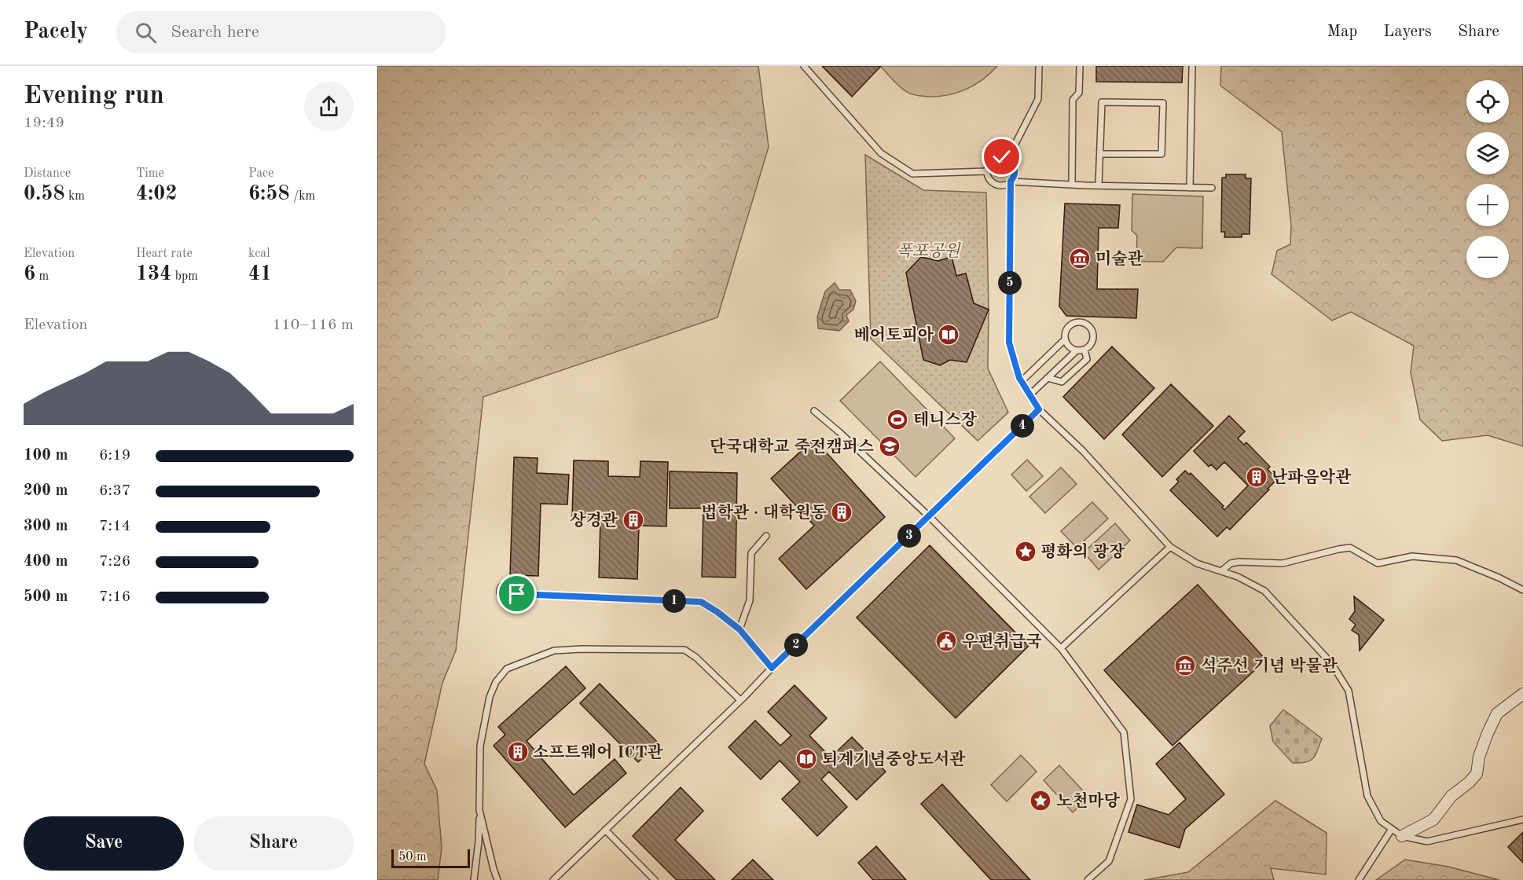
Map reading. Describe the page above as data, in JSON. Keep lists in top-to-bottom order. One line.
{"parks":["폭포공원"],"places":{"museum":["미술관","석주선 기념 박물관"],"library":["베어토피아","퇴계기념중앙도서관"],"sports":["테니스장"],"school or university":["단국대학교 죽전캠퍼스"],"building":["난파음악관","법학관 · 대학원동","상경관","소프트웨어 ICT관"],"place":["평화의 광장","노천마당"],"public building":["우편취급국"]},"scale_bar":"50 m","page":{"header":"Pacely","search":"Search here","nav":["Map","Layers","Share"],"heading":["Evening run","19:49"],"map_buttons":["+","−"],"stats":[["Distance","0.58 km"],["Time","4:02"],["Pace","6:58 /km"],["Elevation","6 m"],["Heart rate","134 bpm"],["kcal","41"]],"pins":["5","4","3","1","2"],"chart":["Elevation","110–116 m"],"list":[{"name":"100 m","note":"6:19"},{"name":"200 m","note":"6:37"},{"name":"300 m","note":"7:14"},{"name":"400 m","note":"7:26"},{"name":"500 m","note":"7:16"}],"buttons":["Save","Share"],"scale":"50 m"}}
